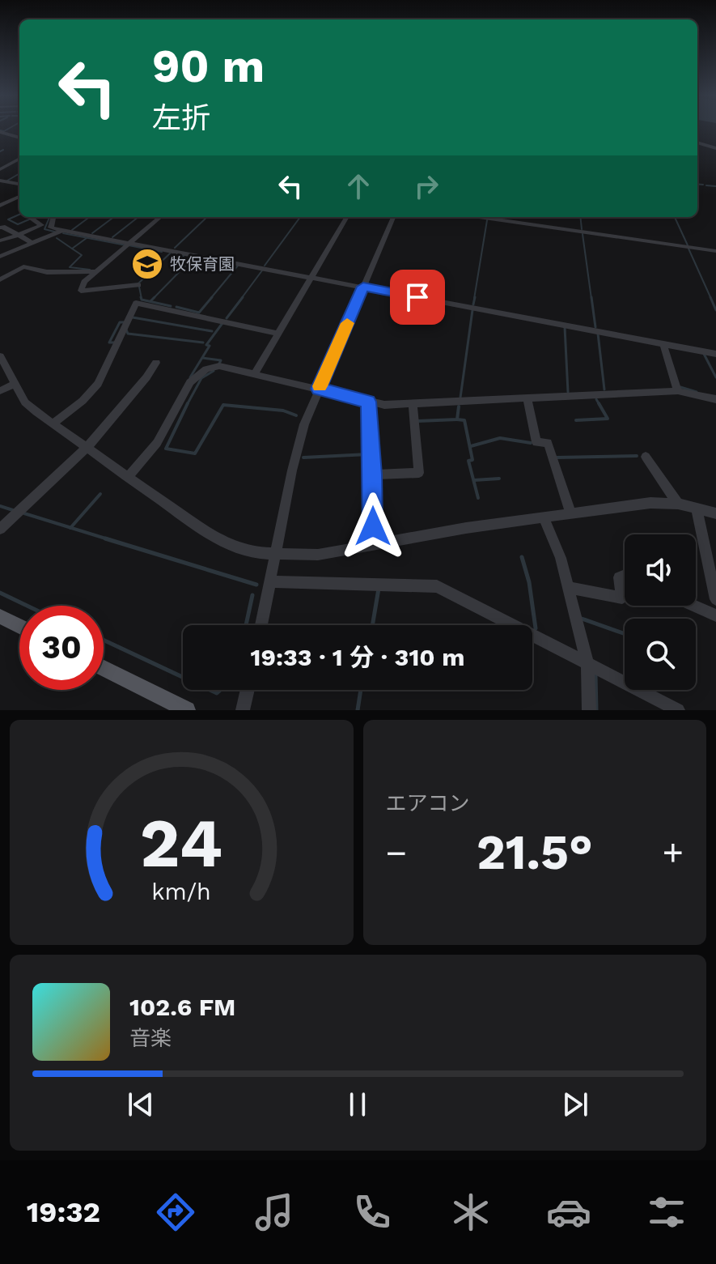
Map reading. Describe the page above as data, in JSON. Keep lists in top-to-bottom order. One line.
{"places":{"school or university":["牧保育園"]},"page":{"turn":["90 m","左折"],"limit":"30","trip":"19:33 · 1 分 · 310 m","tile":"エアコン","heat":["−","21.5°","+"],"song":["102.6 FM","音楽"],"tabs":"19:32","gauge":["24","km/h"]}}
